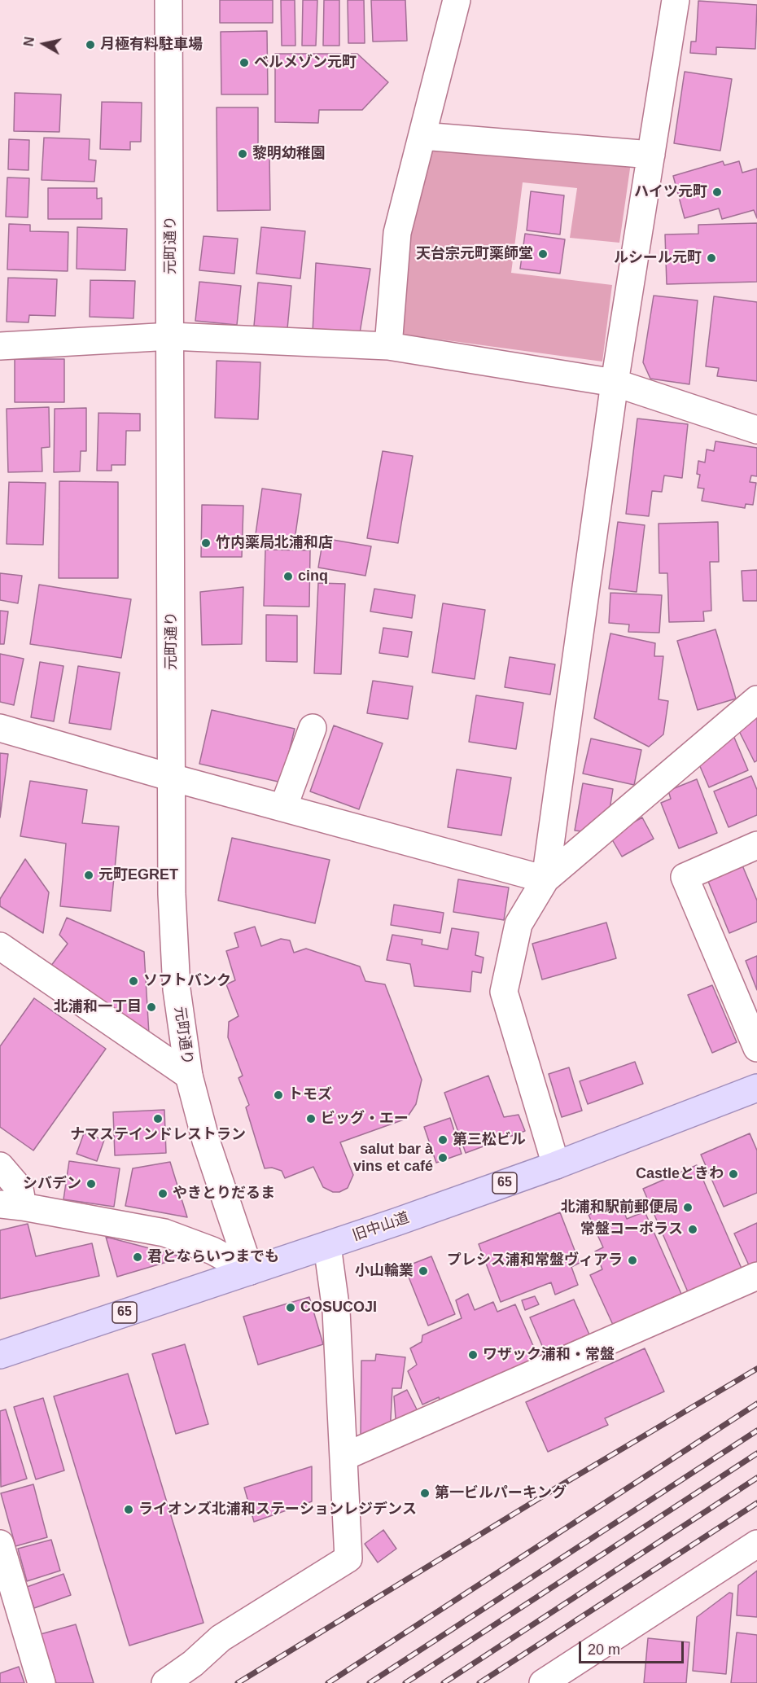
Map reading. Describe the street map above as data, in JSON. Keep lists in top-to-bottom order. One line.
{"streets":{"main road":["65","旧中山道"],"street":["元町通り"]},"crossings":[["元町通り","旧中山道"]],"places":["月極有料駐車場","ベルメゾン元町","黎明幼稚園","ハイツ元町","天台宗元町薬師堂","ルシール元町","竹内薬局北浦和店","cinq","元町EGRET","ソフトバンク","北浦和一丁目","トモズ","ナマステインドレストラン","ビッグ・エー","第三松ビル","salut bar à vins et café","Castleときわ","シバデン","やきとりだるま","北浦和駅前郵便局","常盤コーポラス","君とならいつまでも","プレシス浦和常盤ヴィアラ","小山輪業","COSUCOJI","ワザック浦和・常盤","第一ビルパーキング","ライオンズ北浦和ステーションレジデンス"],"scale_bar":"20 m","north":"left"}
